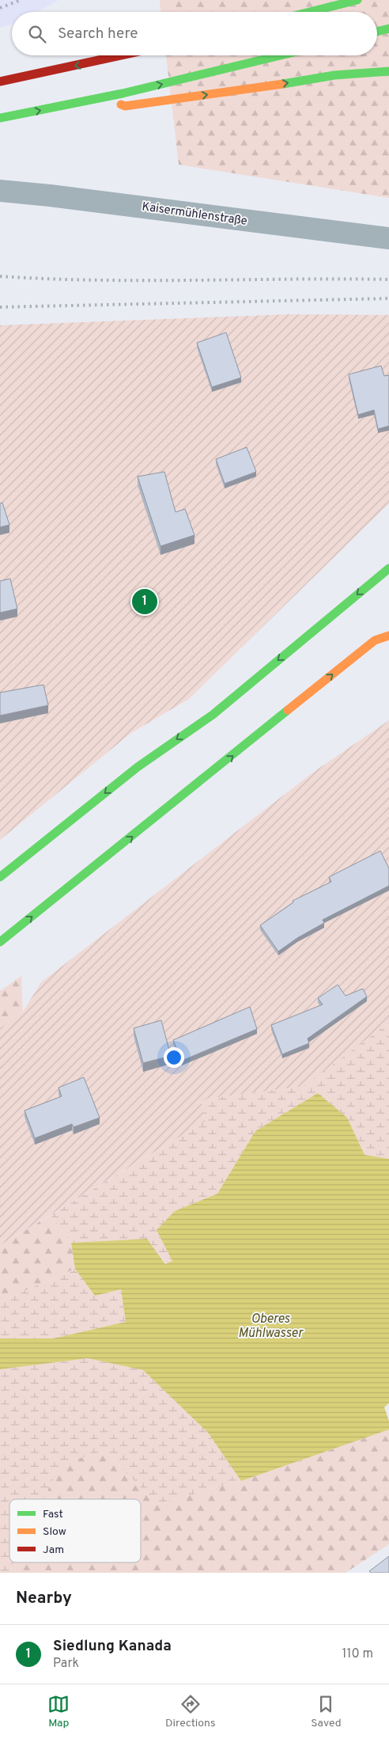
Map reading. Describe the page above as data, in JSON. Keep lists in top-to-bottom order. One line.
{"streets":{"street":["Kaisermühlenstraße"]},"water":["Oberes Mühlwasser"],"legend":["Fast","Slow","Jam"],"page":{"search":"Search here","pins":"1","heading":"Nearby","list":[{"mark":"1","name":"Siedlung Kanada","note":"Park","value":"110 m"}],"nav":["Map","Directions","Saved"]}}
